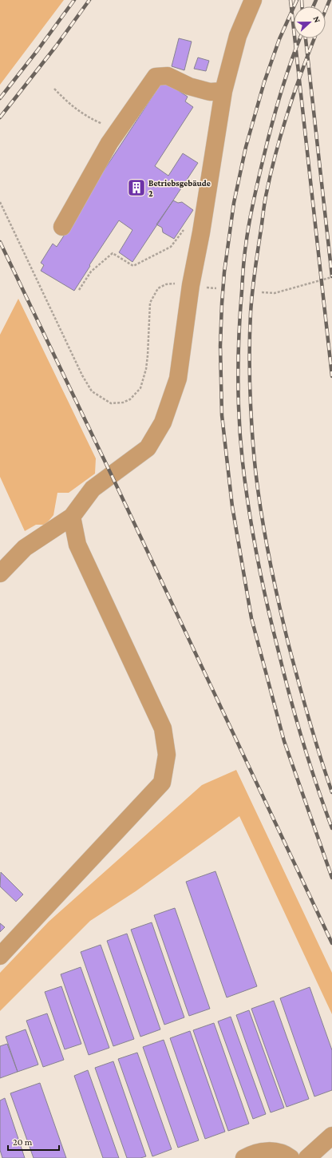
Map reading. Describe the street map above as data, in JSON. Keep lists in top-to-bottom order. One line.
{"places":{"building":["Betriebsgebäude 2"]},"scale_bar":"20 m","north":"right"}
